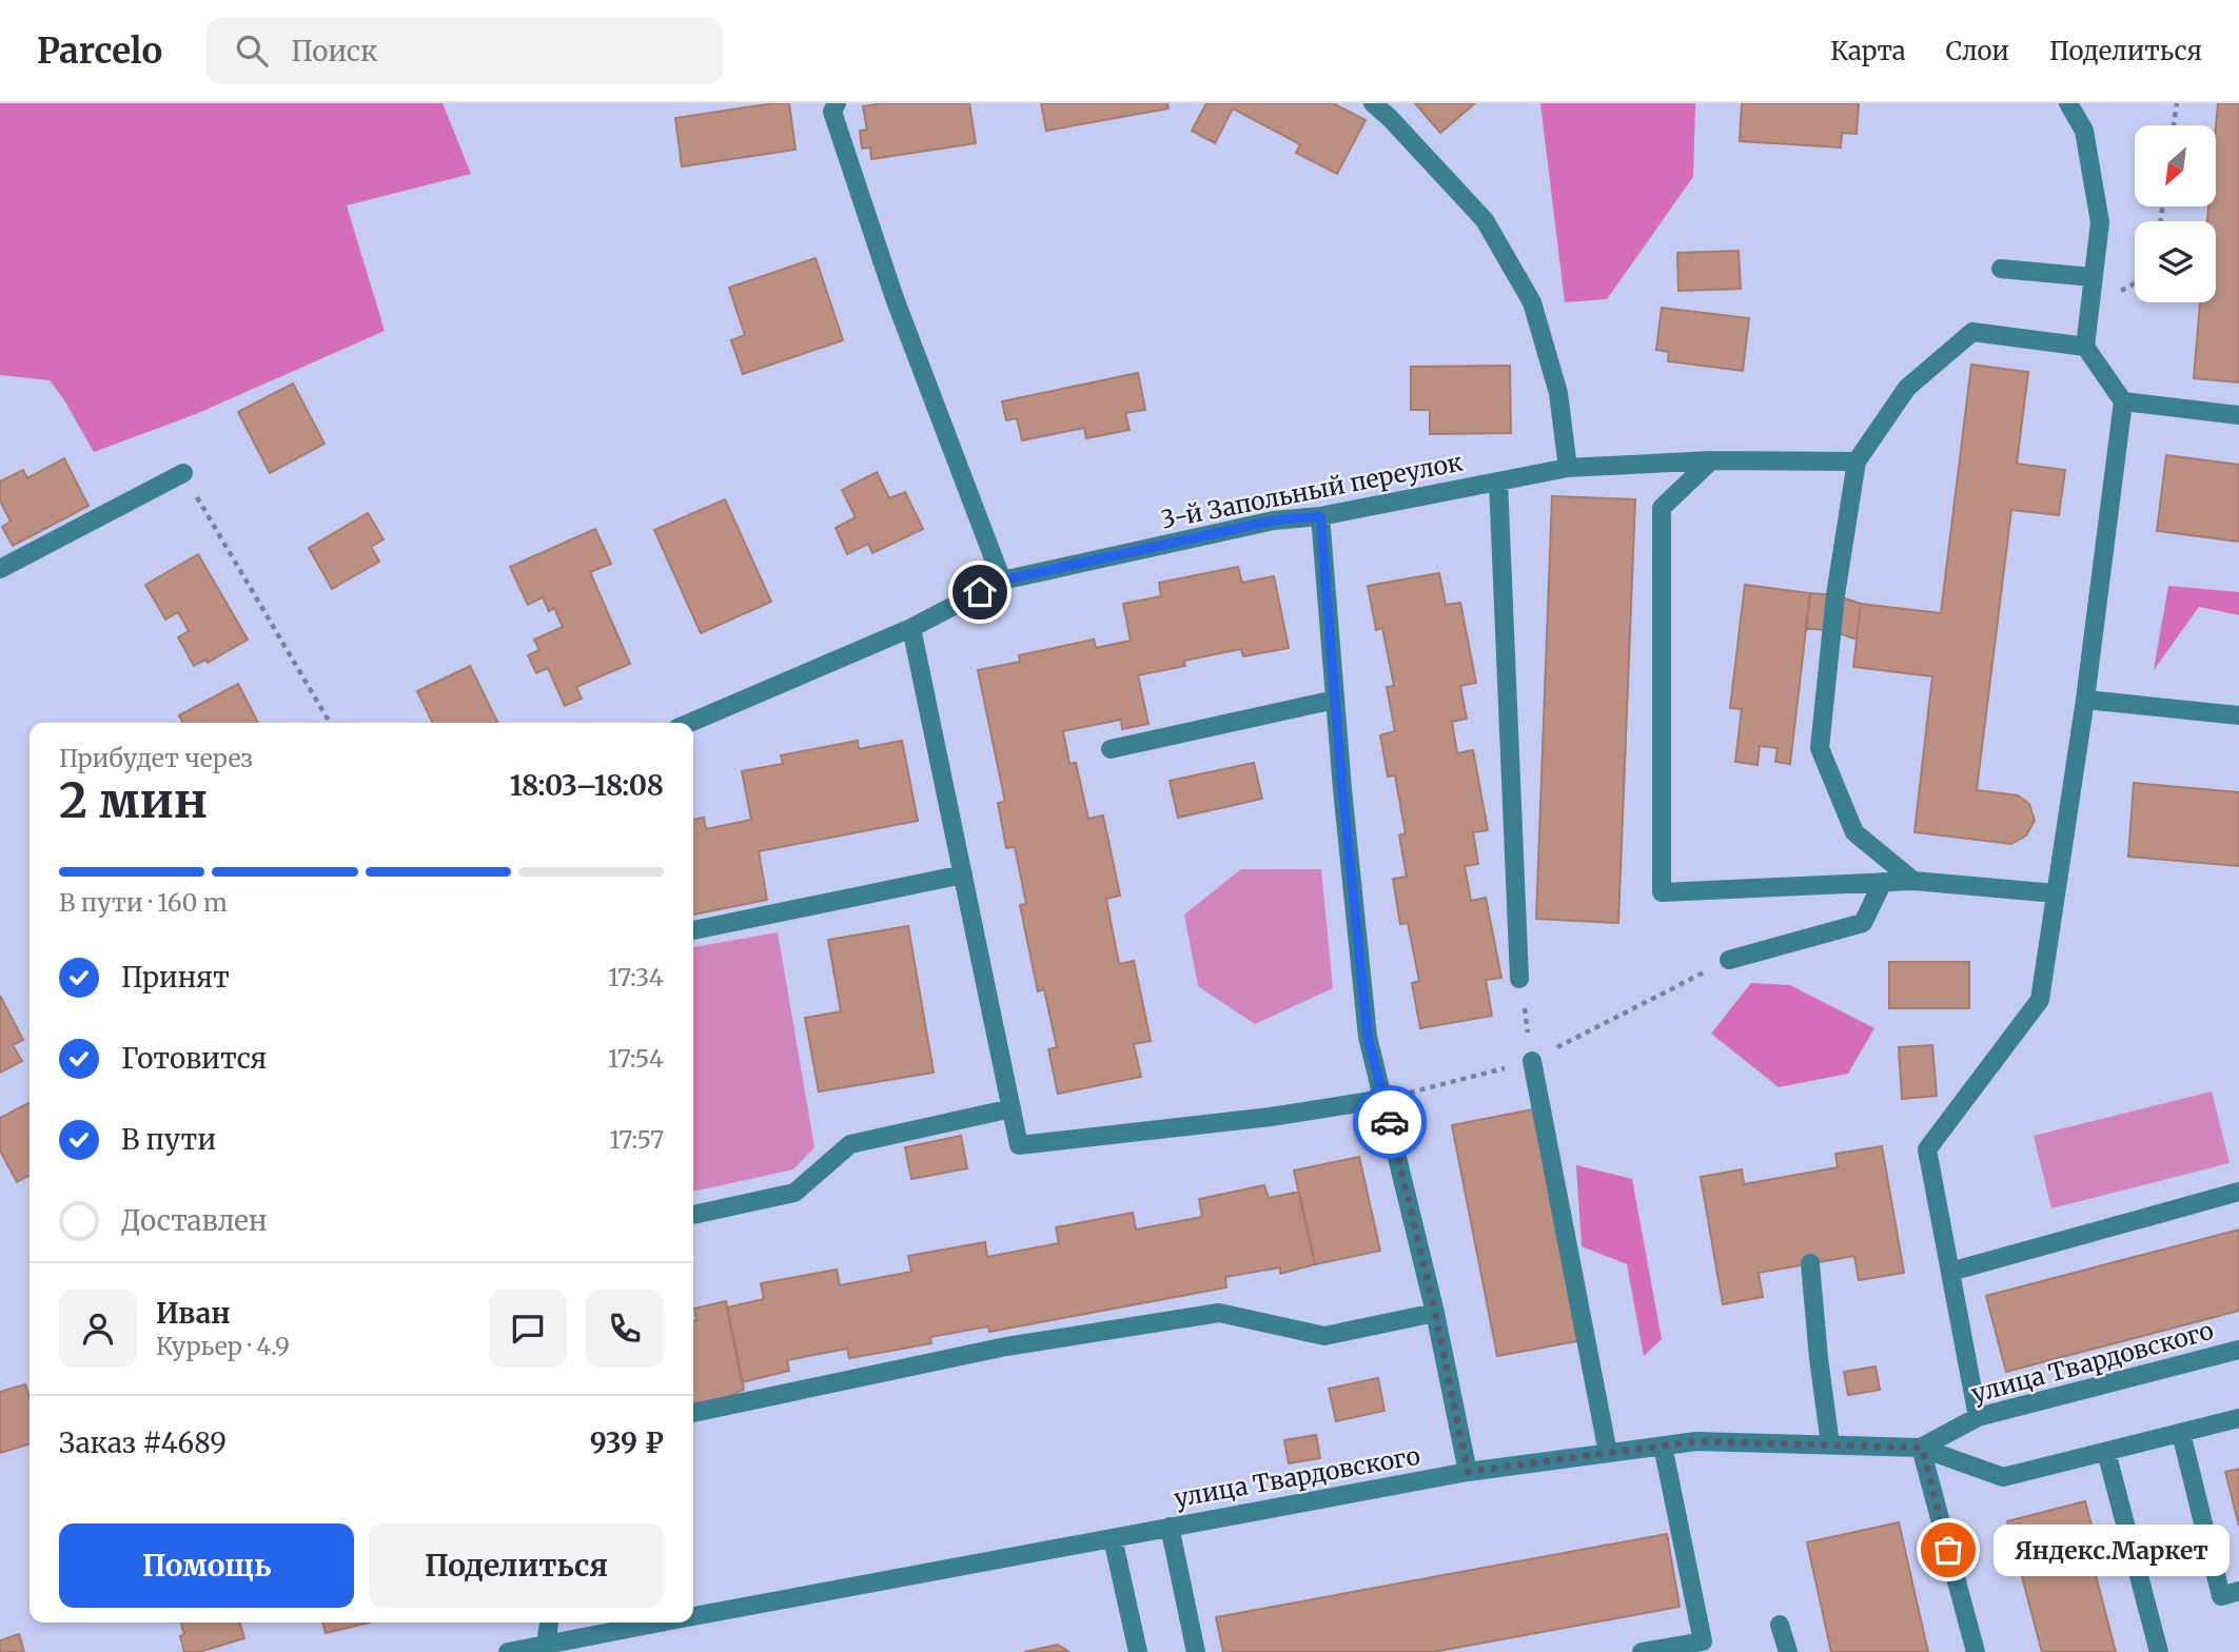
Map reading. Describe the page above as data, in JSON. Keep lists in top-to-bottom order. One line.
{"streets":{"street":["3-й Запольный переулок","улица Твардовского"]},"places":["Яндекс.Маркет"],"north":"bottom left","page":{"header":"Parcelo","search":"Поиск","nav":["Карта","Слои","Поделиться"],"heading":["2 мин","Прибудет через","18:03–18:08"],"panel":["Иван","Курьер · 4.9","Заказ #4689","939 ₽"],"bar":"В пути · 160 m","list":[["Принят","17:34"],["Готовится","17:54"],["В пути","17:57"],"Доставлен"],"buttons":["Помощь","Поделиться"],"bubble":"Яндекс.Маркет"}}
